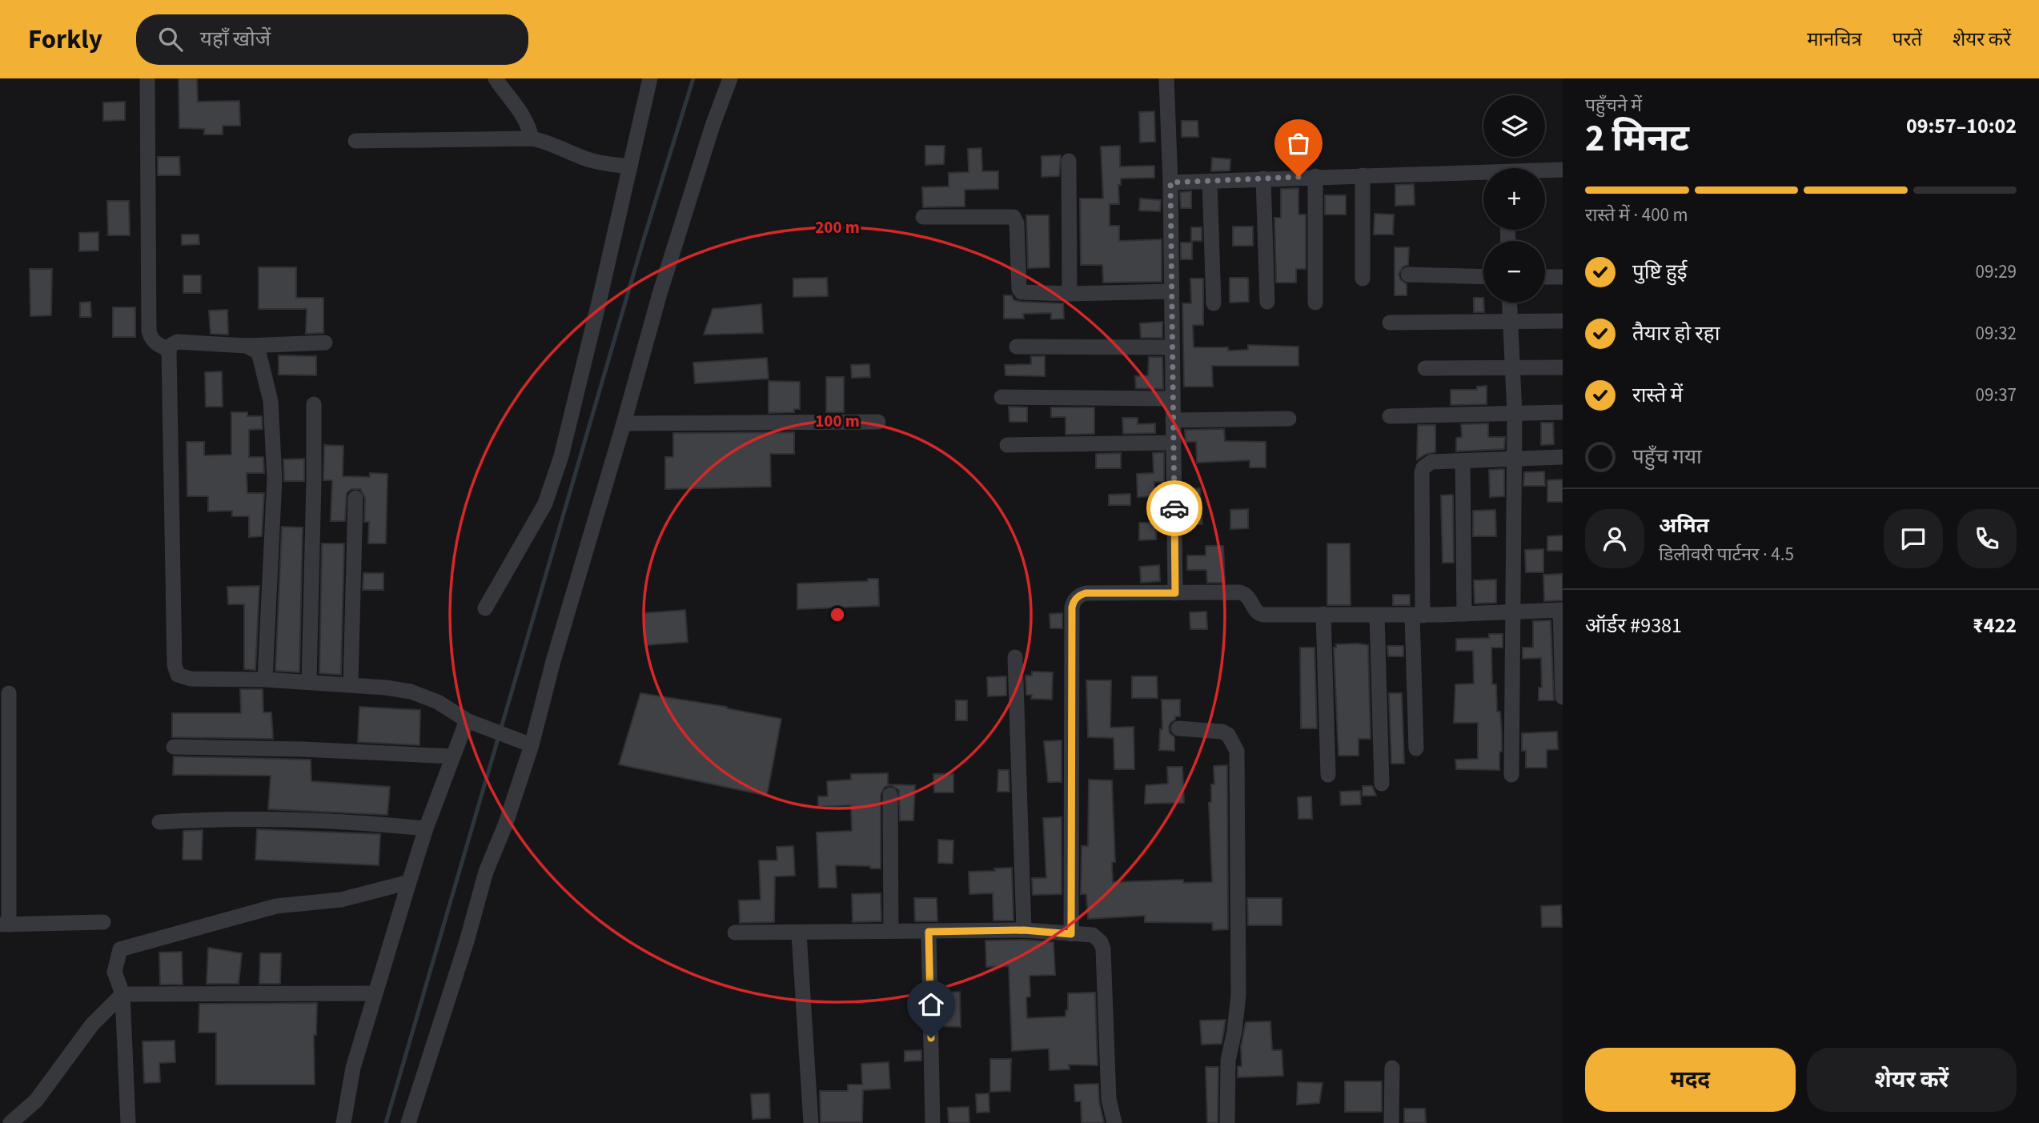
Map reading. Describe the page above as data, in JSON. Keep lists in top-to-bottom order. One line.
{"page":{"header":"Forkly","search":"यहाँ खोजें","nav":["मानचित्र","परतें","शेयर करें"],"heading":["2 मिनट","पहुँचने में","09:57–10:02"],"panel":["अमित","डिलीवरी पार्टनर · 4.5","ऑर्डर #9381","₹422"],"map_buttons":["+","−"],"bar":"रास्ते में · 400 m","list":[["पुष्टि हुई","09:29"],["तैयार हो रहा","09:32"],["रास्ते में","09:37"],"पहुँच गया"],"buttons":["मदद","शेयर करें"]},"rings":["200 m","100 m"]}
